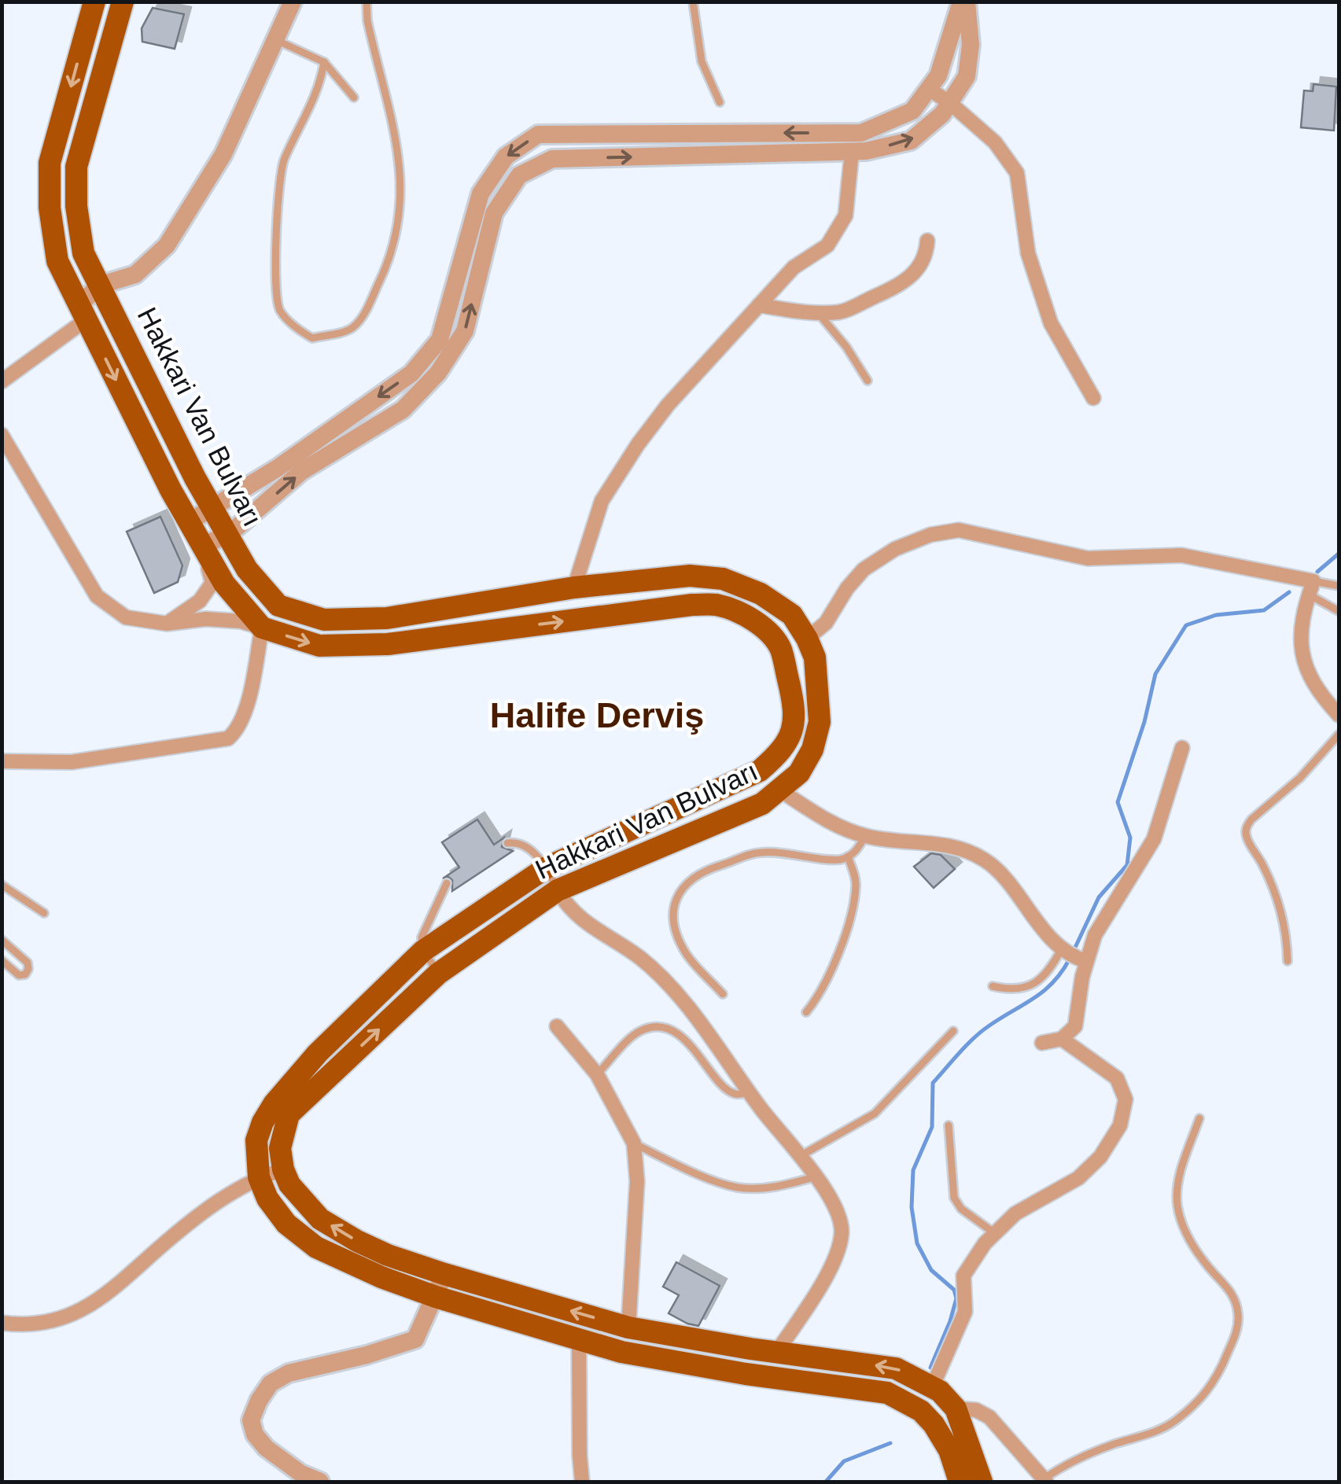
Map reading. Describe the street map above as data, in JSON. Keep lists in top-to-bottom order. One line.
{"streets":{"main road":["Hakkari Van Bulvarı"]},"districts":["Halife Derviş"]}
